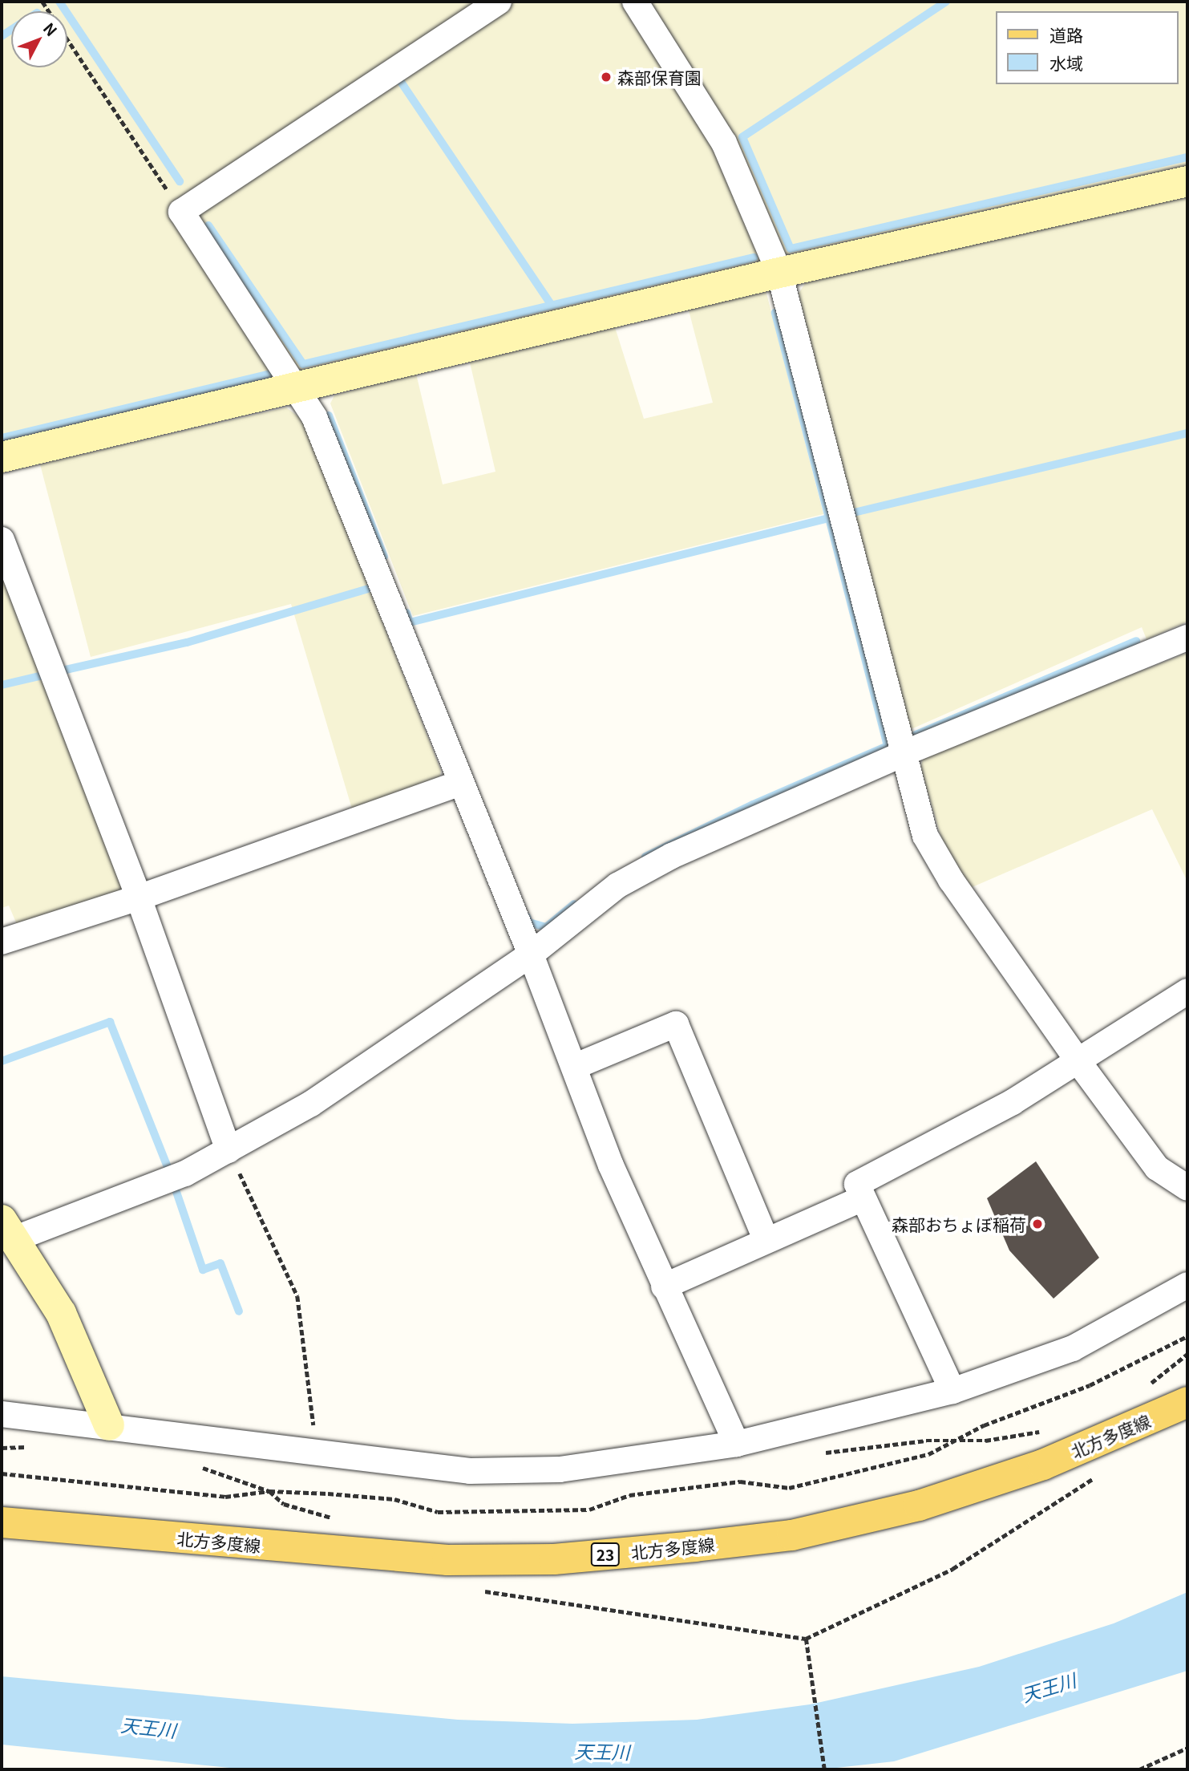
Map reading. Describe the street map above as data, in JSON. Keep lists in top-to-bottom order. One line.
{"streets":{"main road":["北方多度線","23"]},"water":["天王川"],"places":["森部保育園","森部おちょぼ稲荷"],"legend":["道路","水域"],"north":"top right"}
